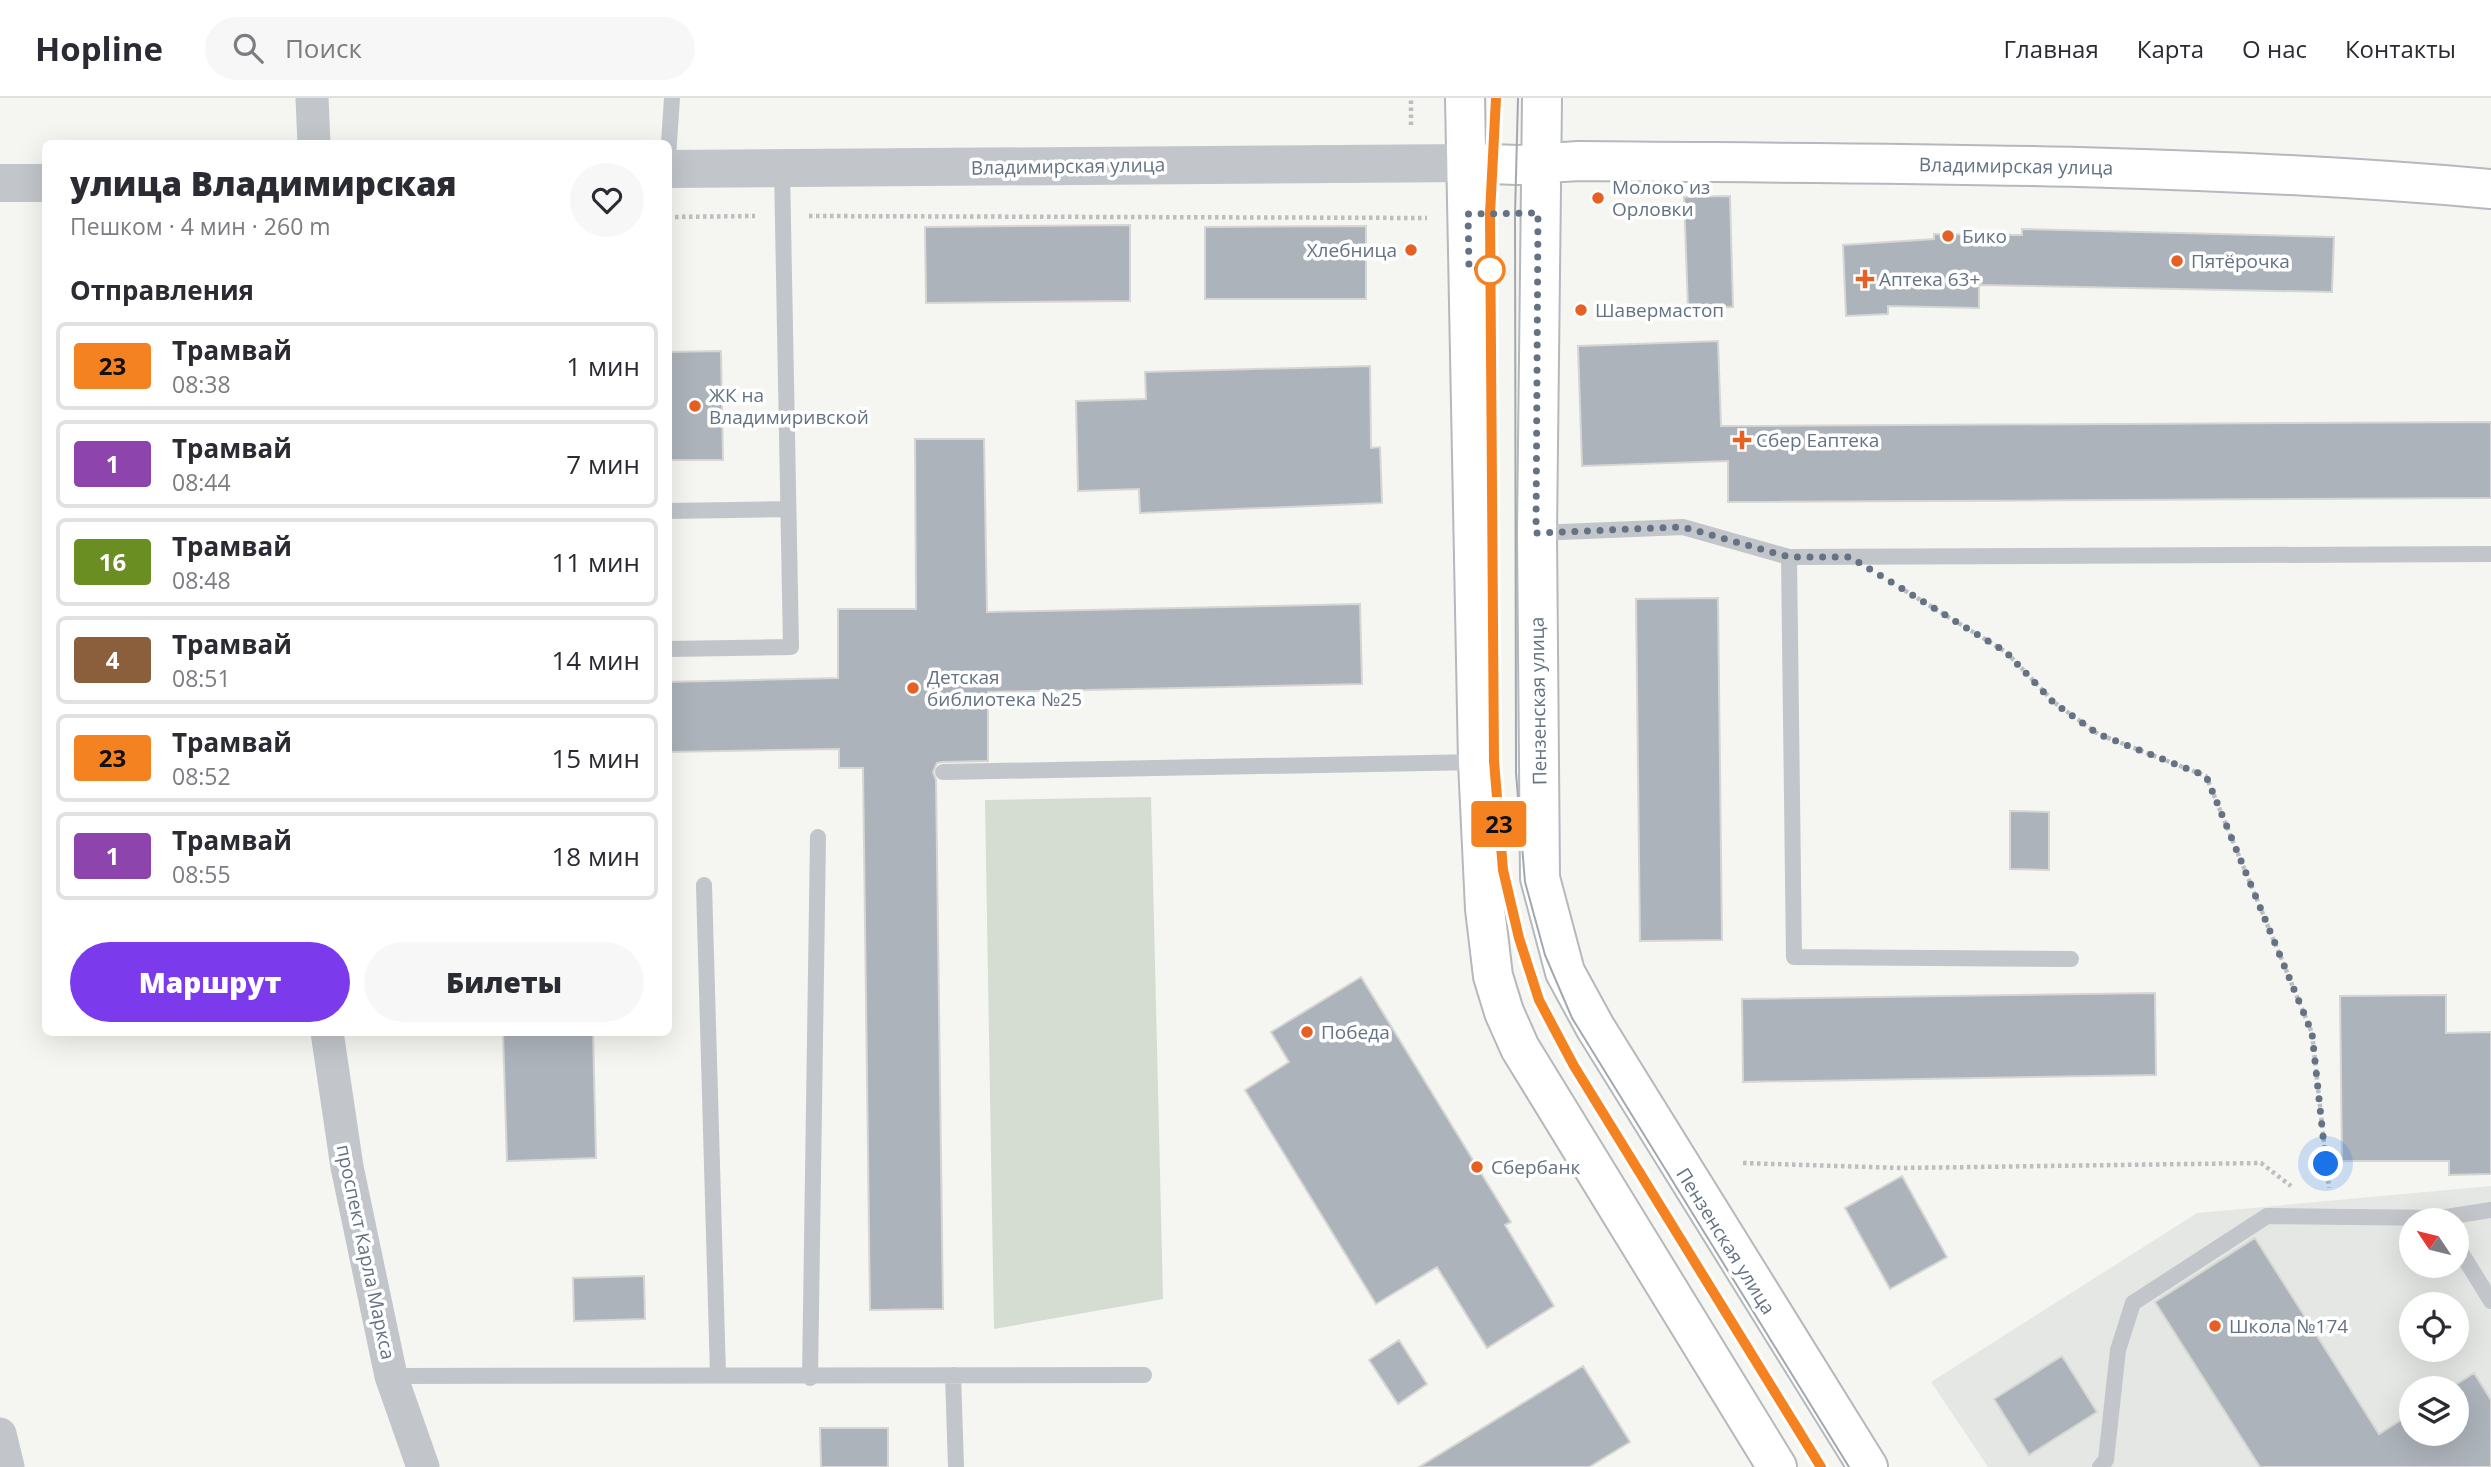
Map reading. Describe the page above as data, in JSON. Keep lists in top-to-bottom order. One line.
{"streets":{"main road":["Владимирская улица","Пензенская улица"],"street":["проспект Карла Маркса"]},"crossings":[["Владимирская улица","Пензенская улица"]],"places":{"other":["Молоко из Орловки","Бико","Хлебница","Пятёрочка","Шавермастоп","ЖК на Владимиривской","Детская библиотека №25","Победа","Сбербанк","Школа №174"],"health":["Аптека 63+","Сбер Еаптека"]},"lines":["tram line 23"],"north":"top left","page":{"header":"Hopline","search":"Поиск","nav":["Главная","Карта","О нас","Контакты"],"on_map":"23","heading":[["улица Владимирская","Пешком · 4 мин · 260 m"],"Отправления"],"list":[{"mark":"23","name":"Трамвай","note":"08:38","value":"1 мин"},{"mark":"1","name":"Трамвай","note":"08:44","value":"7 мин"},{"mark":"16","name":"Трамвай","note":"08:48","value":"11 мин"},{"mark":"4","name":"Трамвай","note":"08:51","value":"14 мин"},{"mark":"23","name":"Трамвай","note":"08:52","value":"15 мин"},{"mark":"1","name":"Трамвай","note":"08:55","value":"18 мин"}],"buttons":["Маршрут","Билеты"]}}
